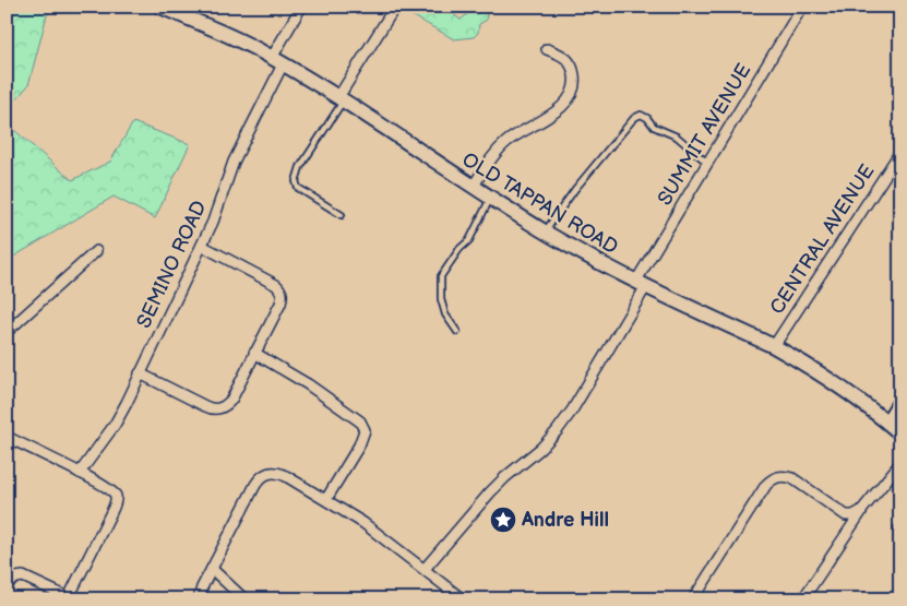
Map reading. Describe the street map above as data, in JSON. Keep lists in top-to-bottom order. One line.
{"streets":{"main road":["OLD TAPPAN ROAD"],"street":["SUMMIT AVENUE","CENTRAL AVENUE","SEMINO ROAD"]},"crossings":[["SUMMIT AVENUE","OLD TAPPAN ROAD"],["OLD TAPPAN ROAD","CENTRAL AVENUE"],["OLD TAPPAN ROAD","SEMINO ROAD"]],"places":{"place":["Andre Hill"]}}
